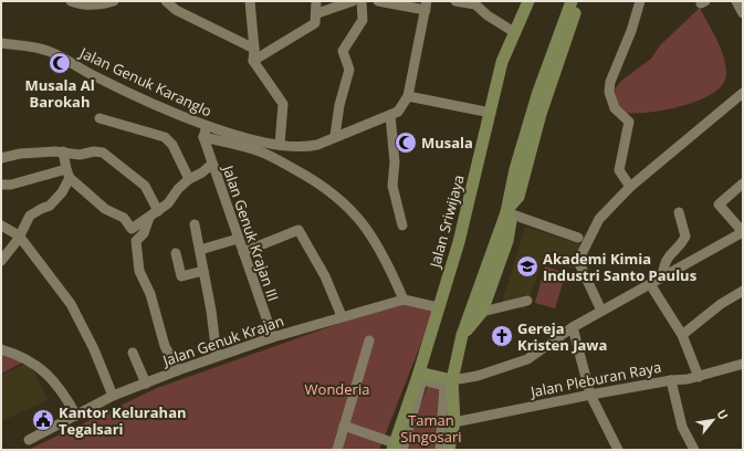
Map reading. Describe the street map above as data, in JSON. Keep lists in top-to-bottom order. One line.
{"streets":{"main road":["Jalan Sriwijaya"],"street":["Jalan Genuk Karanglo","Jalan Genuk Krajan III","Jalan Genuk Krajan","Jalan Pleburan Raya"]},"crossings":[["Jalan Genuk Karanglo","Jalan Genuk Krajan III"],["Jalan Sriwijaya","Jalan Genuk Krajan"],["Jalan Genuk Krajan III","Jalan Genuk Krajan"]],"parks":["Wonderia","Taman Singosari"],"places":{"mosque":["Musala Al Barokah","Musala"],"school or university":["Akademi Kimia Industri Santo Paulus"],"church":["Gereja Kristen Jawa"],"public building":["Kantor Kelurahan Tegalsari"]},"north":"top right"}
